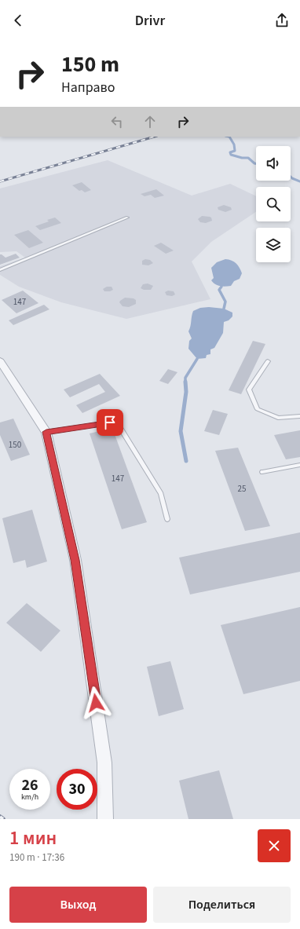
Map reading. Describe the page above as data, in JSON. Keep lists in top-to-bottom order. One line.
{"house_numbers":["147","150","147","25"],"page":{"header":"Drivr","turn":["150 m","Направо"],"speed":"26 km/h","limit":"30","heading":["1 мин","190 m · 17:36"],"buttons":["Выход","Поделиться"]}}
